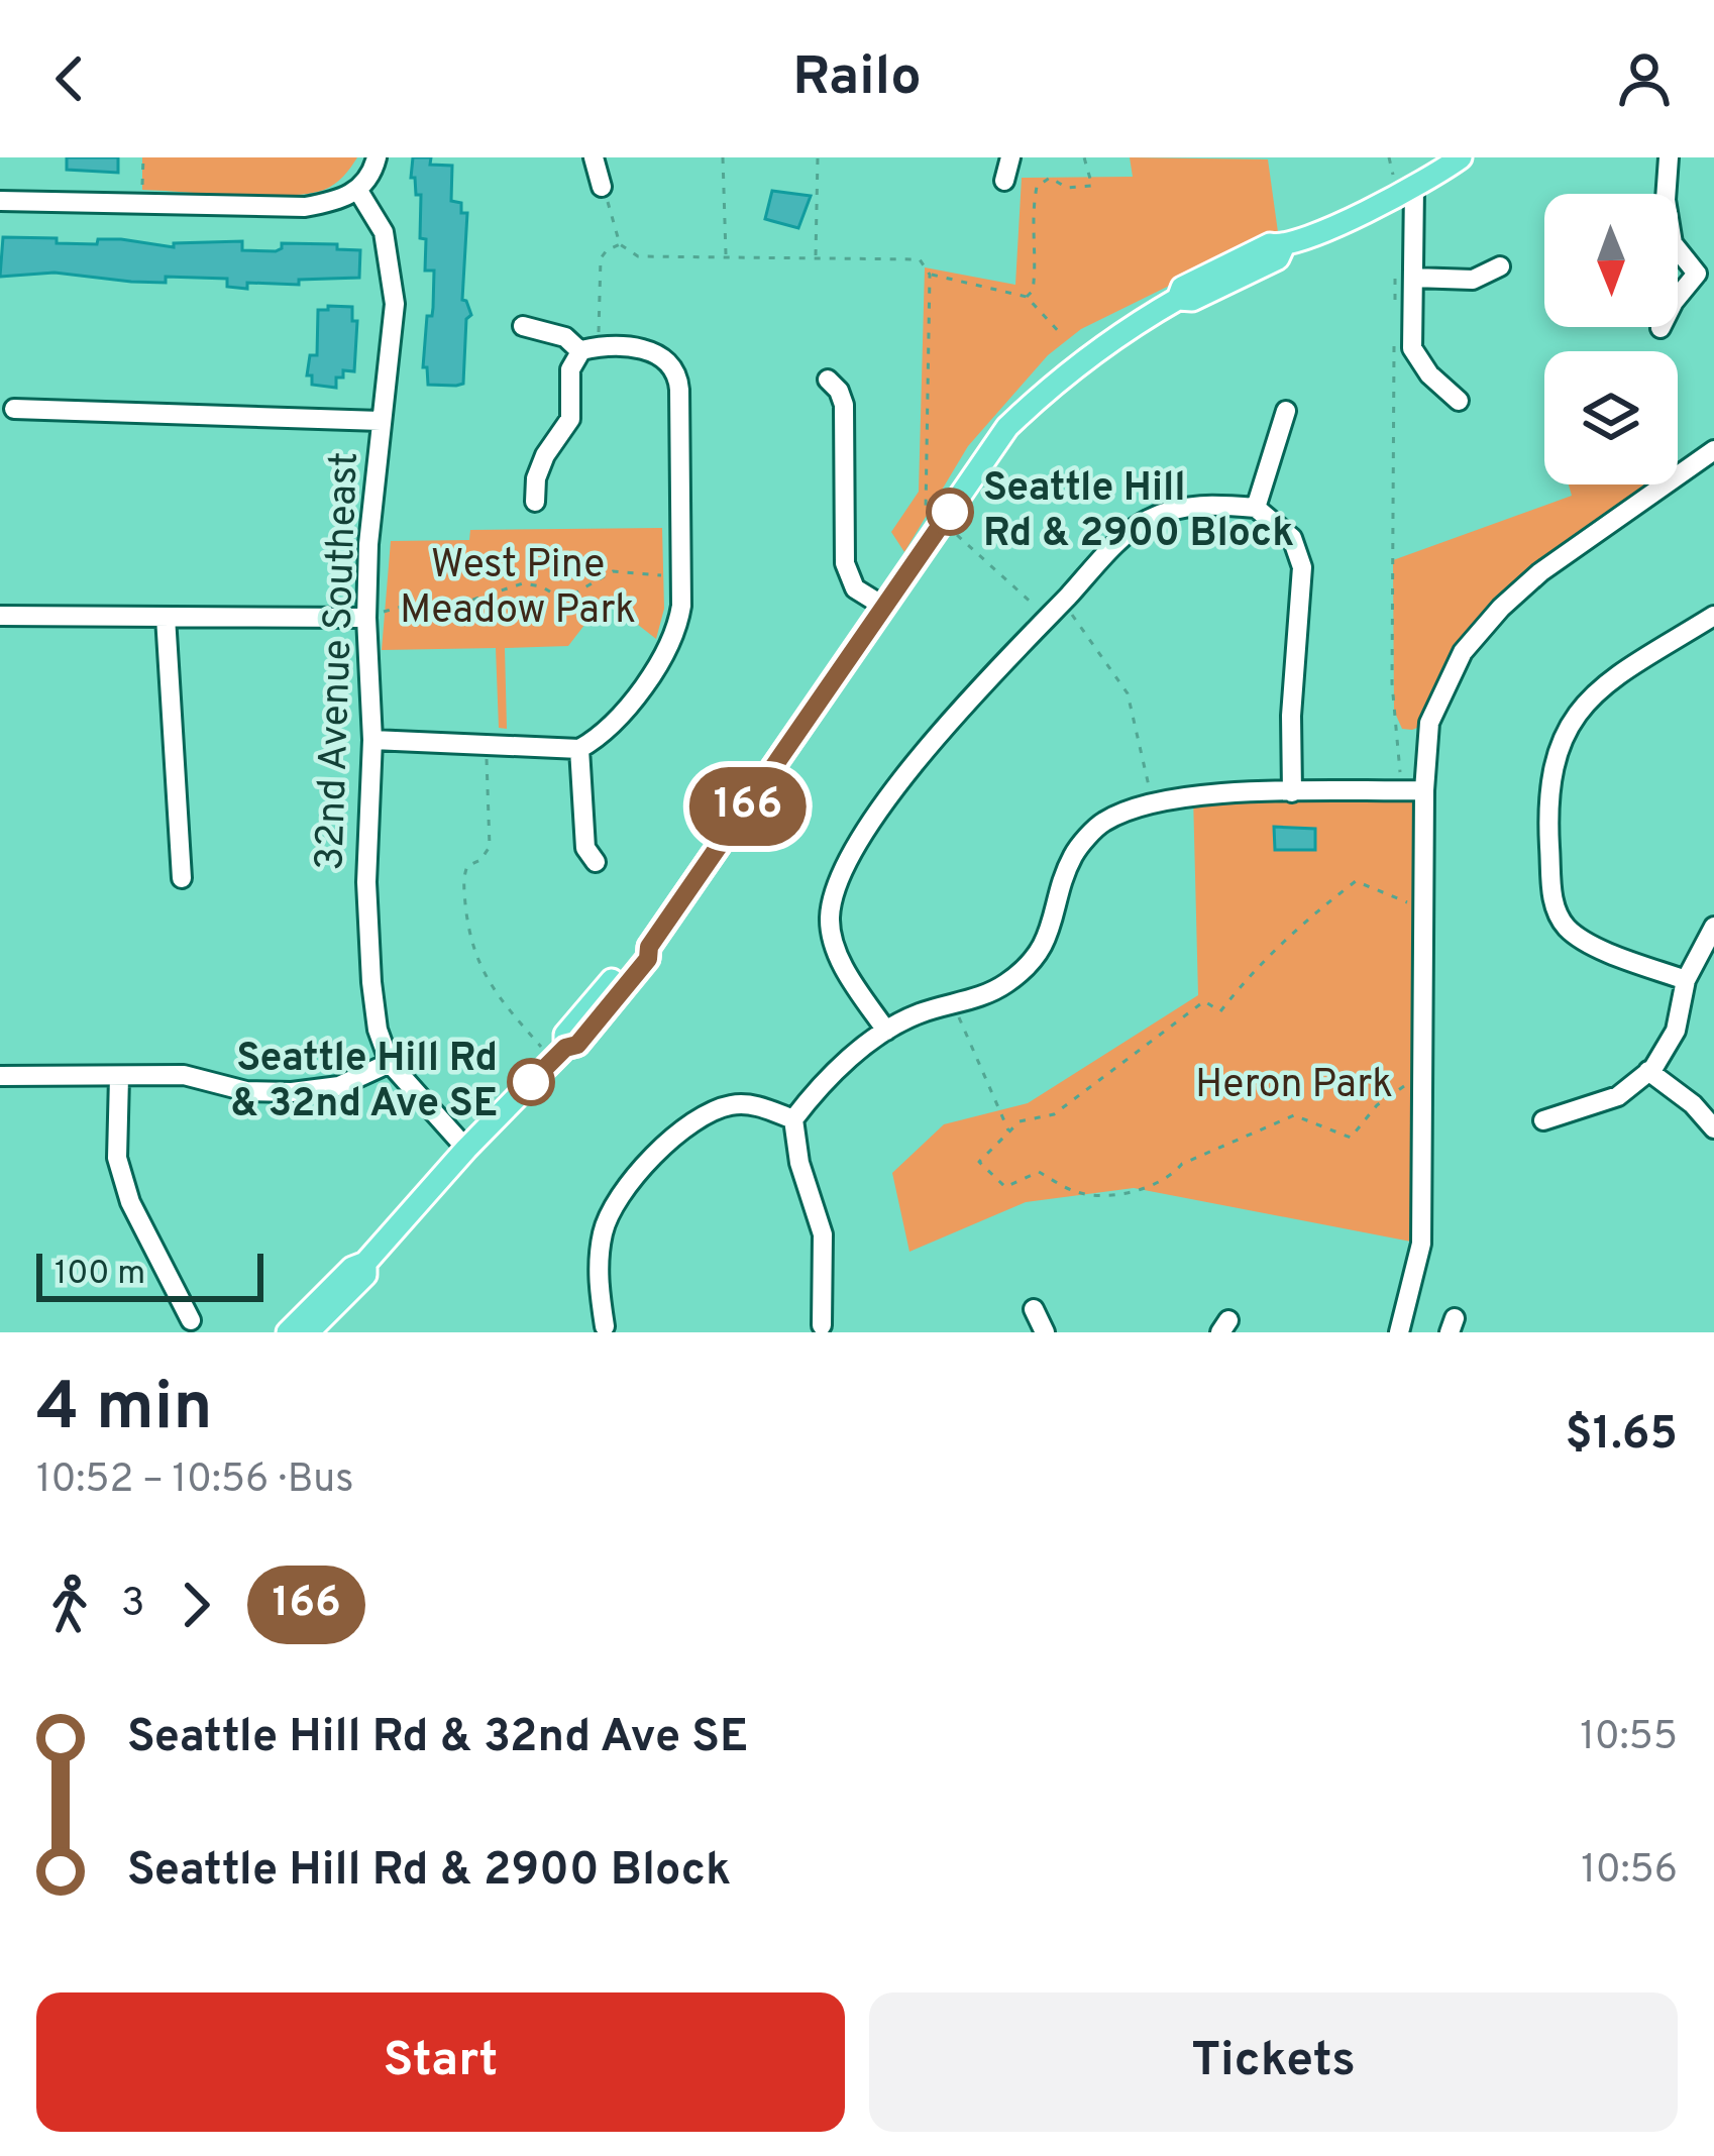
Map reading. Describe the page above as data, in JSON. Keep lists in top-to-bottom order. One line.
{"streets":{"street":["32nd Avenue Southeast"]},"parks":["West Pine Meadow Park","Heron Park"],"places":["Seattle Hill Rd & 2900 Block","Seattle Hill Rd & 32nd Ave SE"],"lines":["bus line 166"],"scale_bar":"100 m","north":"bottom","page":{"header":"Railo","on_map":"166","scale":"100 m","heading":["4 min","10:52 – 10:56 · Bus","$1.65"],"legs":["3","166"],"list":[{"name":"Seattle Hill Rd & 32nd Ave SE","value":"10:55"},{"name":"Seattle Hill Rd & 2900 Block","value":"10:56"}],"buttons":["Start","Tickets"]}}
